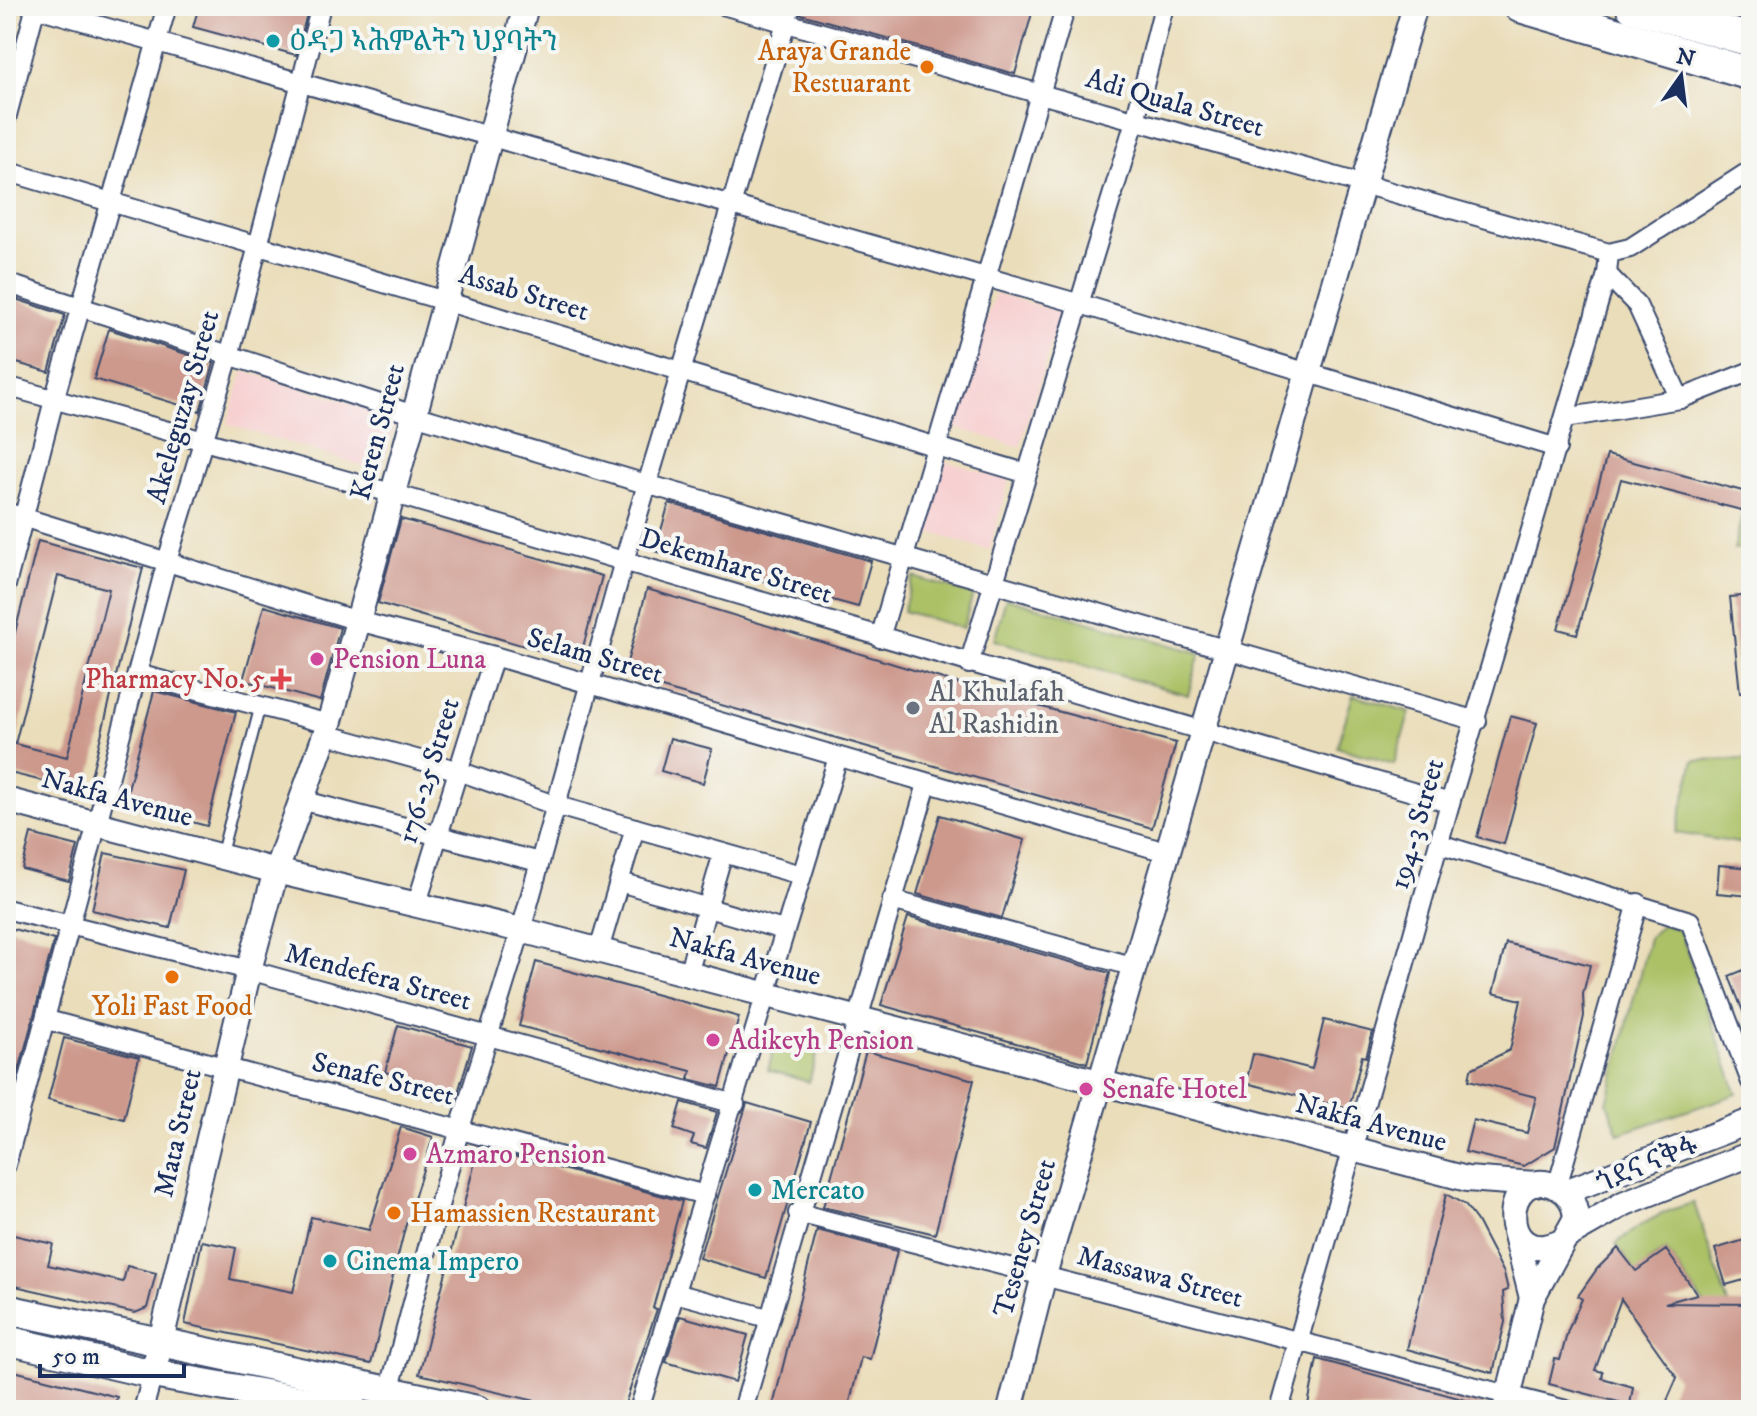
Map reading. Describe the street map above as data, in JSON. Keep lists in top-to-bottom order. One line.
{"streets":{"street":["Adi Quala Street","Assab Street","Akeleguzay Street","Keren Street","Dekemhare Street","Selam Street","176-25 Street","Nakfa Avenue","194-3 Street","Mendefera Street","Senafe Street","Mata Street","ጎደና ናቅፋ","Teseney Street","Massawa Street"]},"crossings":[["Adi Quala Street","194-3 Street"],["Adi Quala Street","Teseney Street"],["Assab Street","Akeleguzay Street"],["Assab Street","Keren Street"],["Akeleguzay Street","Dekemhare Street"],["Akeleguzay Street","Selam Street"],["Akeleguzay Street","Nakfa Avenue"],["Akeleguzay Street","Mendefera Street"],["Akeleguzay Street","Senafe Street"],["Keren Street","Dekemhare Street"],["Keren Street","Selam Street"],["Keren Street","Nakfa Avenue"],["Keren Street","Mata Street"],["Dekemhare Street","194-3 Street"],["Dekemhare Street","Teseney Street"],["Selam Street","176-25 Street"],["Selam Street","Teseney Street"],["176-25 Street","Nakfa Avenue"],["Nakfa Avenue","194-3 Street"],["Nakfa Avenue","Mata Street"],["Nakfa Avenue","ጎደና ናቅፋ"],["Nakfa Avenue","Teseney Street"],["194-3 Street","Massawa Street"],["Mendefera Street","Mata Street"],["Senafe Street","Mata Street"],["Teseney Street","Massawa Street"]],"places":{"other":["ዕዳጋ ኣሕምልትን ህያባትን","Araya Grande Restuarant","Pension Luna","Al Khulafah Al Rashidin","Yoli Fast Food","Adikeyh Pension","Senafe Hotel","Azmaro Pension","Mercato","Hamassien Restaurant","Cinema Impero"],"health":["Pharmacy No. 5"]},"scale_bar":"50 m","north":"top"}
